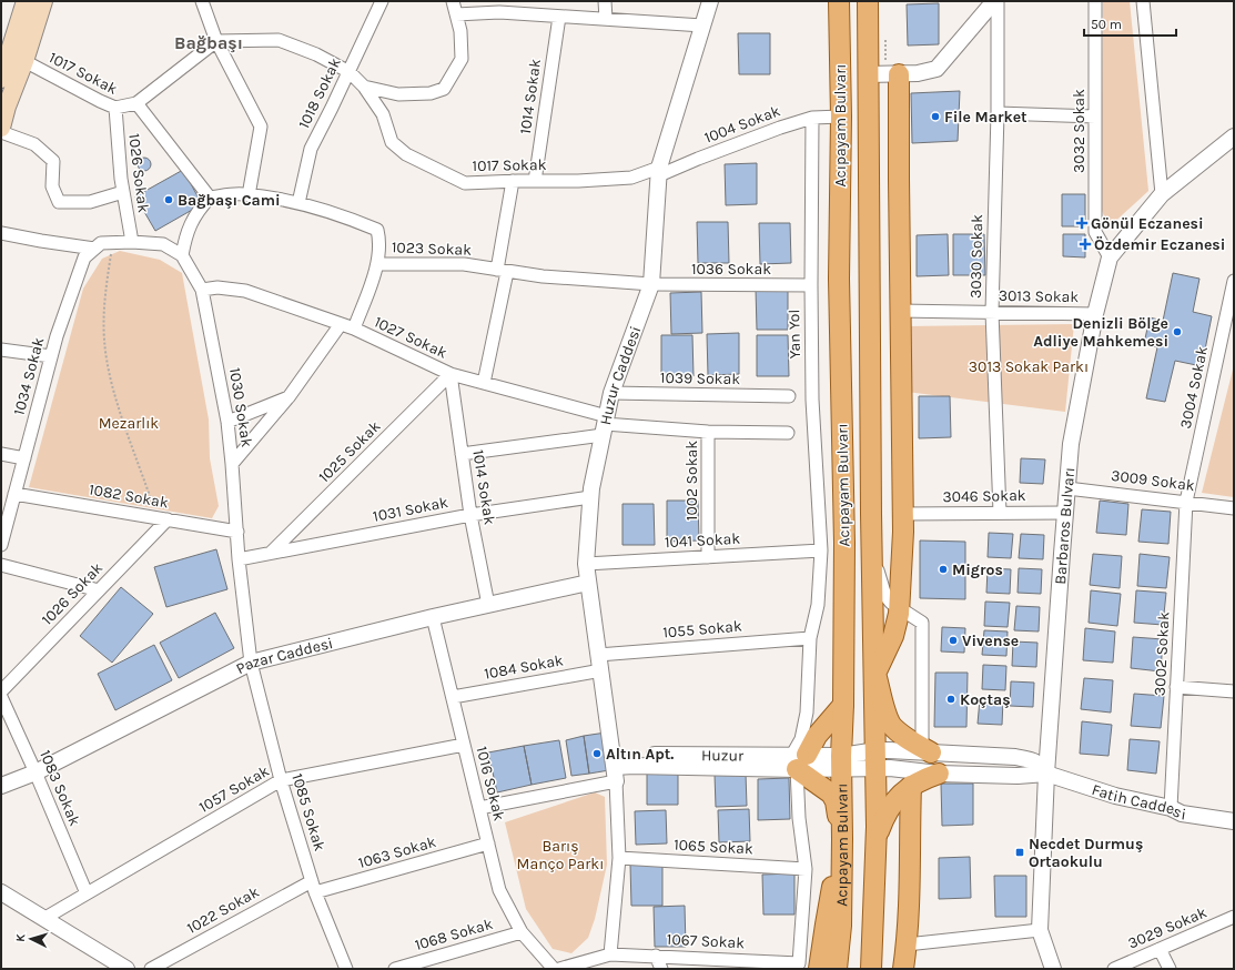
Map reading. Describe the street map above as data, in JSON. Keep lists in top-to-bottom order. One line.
{"streets":{"main road":["Acıpayam Bulvarı"],"street":["1017 Sokak","1018 Sokak","1014 Sokak","1004 Sokak","3032 Sokak","1026 Sokak","1023 Sokak","3030 Sokak","1036 Sokak","3013 Sokak","Yan Yol","1027 Sokak","1034 Sokak","Huzur Caddesi","1039 Sokak","3004 Sokak","1030 Sokak","1025 Sokak","1002 Sokak","3009 Sokak","1082 Sokak","3046 Sokak","1031 Sokak","Barbaros Bulvarı","1041 Sokak","1055 Sokak","3002 Sokak","Pazar Caddesi","1084 Sokak","Huzur","1016 Sokak","1083 Sokak","1057 Sokak","Fatih Caddesi","1085 Sokak","1065 Sokak","1063 Sokak","1022 Sokak","3029 Sokak","1068 Sokak","1067 Sokak"]},"crossings":[["1017 Sokak","1018 Sokak"],["1017 Sokak","1014 Sokak"],["1017 Sokak","1004 Sokak"],["1017 Sokak","1026 Sokak"],["1017 Sokak","Huzur Caddesi"],["1018 Sokak","1023 Sokak"],["1014 Sokak","1027 Sokak"],["1014 Sokak","1025 Sokak"],["1014 Sokak","1031 Sokak"],["1014 Sokak","Pazar Caddesi"],["1004 Sokak","Acıpayam Bulvarı"],["1004 Sokak","Yan Yol"],["1004 Sokak","Huzur Caddesi"],["Acıpayam Bulvarı","Huzur"],["3032 Sokak","Barbaros Bulvarı"],["1026 Sokak","1030 Sokak"],["1026 Sokak","1082 Sokak"],["1023 Sokak","1036 Sokak"],["1023 Sokak","Huzur Caddesi"],["3030 Sokak","3013 Sokak"],["3030 Sokak","3046 Sokak"],["1036 Sokak","Yan Yol"],["1036 Sokak","Huzur Caddesi"],["3013 Sokak","Barbaros Bulvarı"],["Yan Yol","1041 Sokak"],["Yan Yol","1055 Sokak"],["Yan Yol","Huzur"],["1027 Sokak","Huzur Caddesi"],["1027 Sokak","1030 Sokak"],["1027 Sokak","1025 Sokak"],["1034 Sokak","1030 Sokak"],["1034 Sokak","1082 Sokak"],["Huzur Caddesi","1039 Sokak"],["Huzur Caddesi","1031 Sokak"],["Huzur Caddesi","1041 Sokak"],["Huzur Caddesi","1055 Sokak"],["Huzur Caddesi","Pazar Caddesi"],["Huzur Caddesi","1084 Sokak"],["Huzur Caddesi","Huzur"],["3004 Sokak","3009 Sokak"],["3004 Sokak","3002 Sokak"],["1030 Sokak","1082 Sokak"],["1030 Sokak","1031 Sokak"],["1030 Sokak","Pazar Caddesi"],["1030 Sokak","1085 Sokak"],["1025 Sokak","1031 Sokak"],["1002 Sokak","1041 Sokak"],["3009 Sokak","Barbaros Bulvarı"],["3009 Sokak","3002 Sokak"],["3046 Sokak","Barbaros Bulvarı"],["Barbaros Bulvarı","Fatih Caddesi"],["1055 Sokak","1084 Sokak"],["3002 Sokak","Fatih Caddesi"],["Pazar Caddesi","1016 Sokak"],["Pazar Caddesi","1083 Sokak"],["Pazar Caddesi","1085 Sokak"],["1084 Sokak","1016 Sokak"],["1016 Sokak","1057 Sokak"],["1016 Sokak","1063 Sokak"],["1016 Sokak","1068 Sokak"],["1083 Sokak","1057 Sokak"],["1057 Sokak","1085 Sokak"],["1085 Sokak","1063 Sokak"],["1085 Sokak","1022 Sokak"],["1065 Sokak","1067 Sokak"],["1063 Sokak","1022 Sokak"]],"districts":["Bağbaşı"],"parks":["3013 Sokak Parkı","Mezarlık","Barış Manço Parkı"],"places":{"other":["File Market","Bağbaşı Cami","Denizli Bölge Adliye Mahkemesi","Migros","Vivense","Koçtaş","Altın Apt."],"health":["Gönül Eczanesi","Özdemir Eczanesi"],"transit":["Necdet Durmuş Ortaokulu"]},"scale_bar":"50 m","north":"left"}
